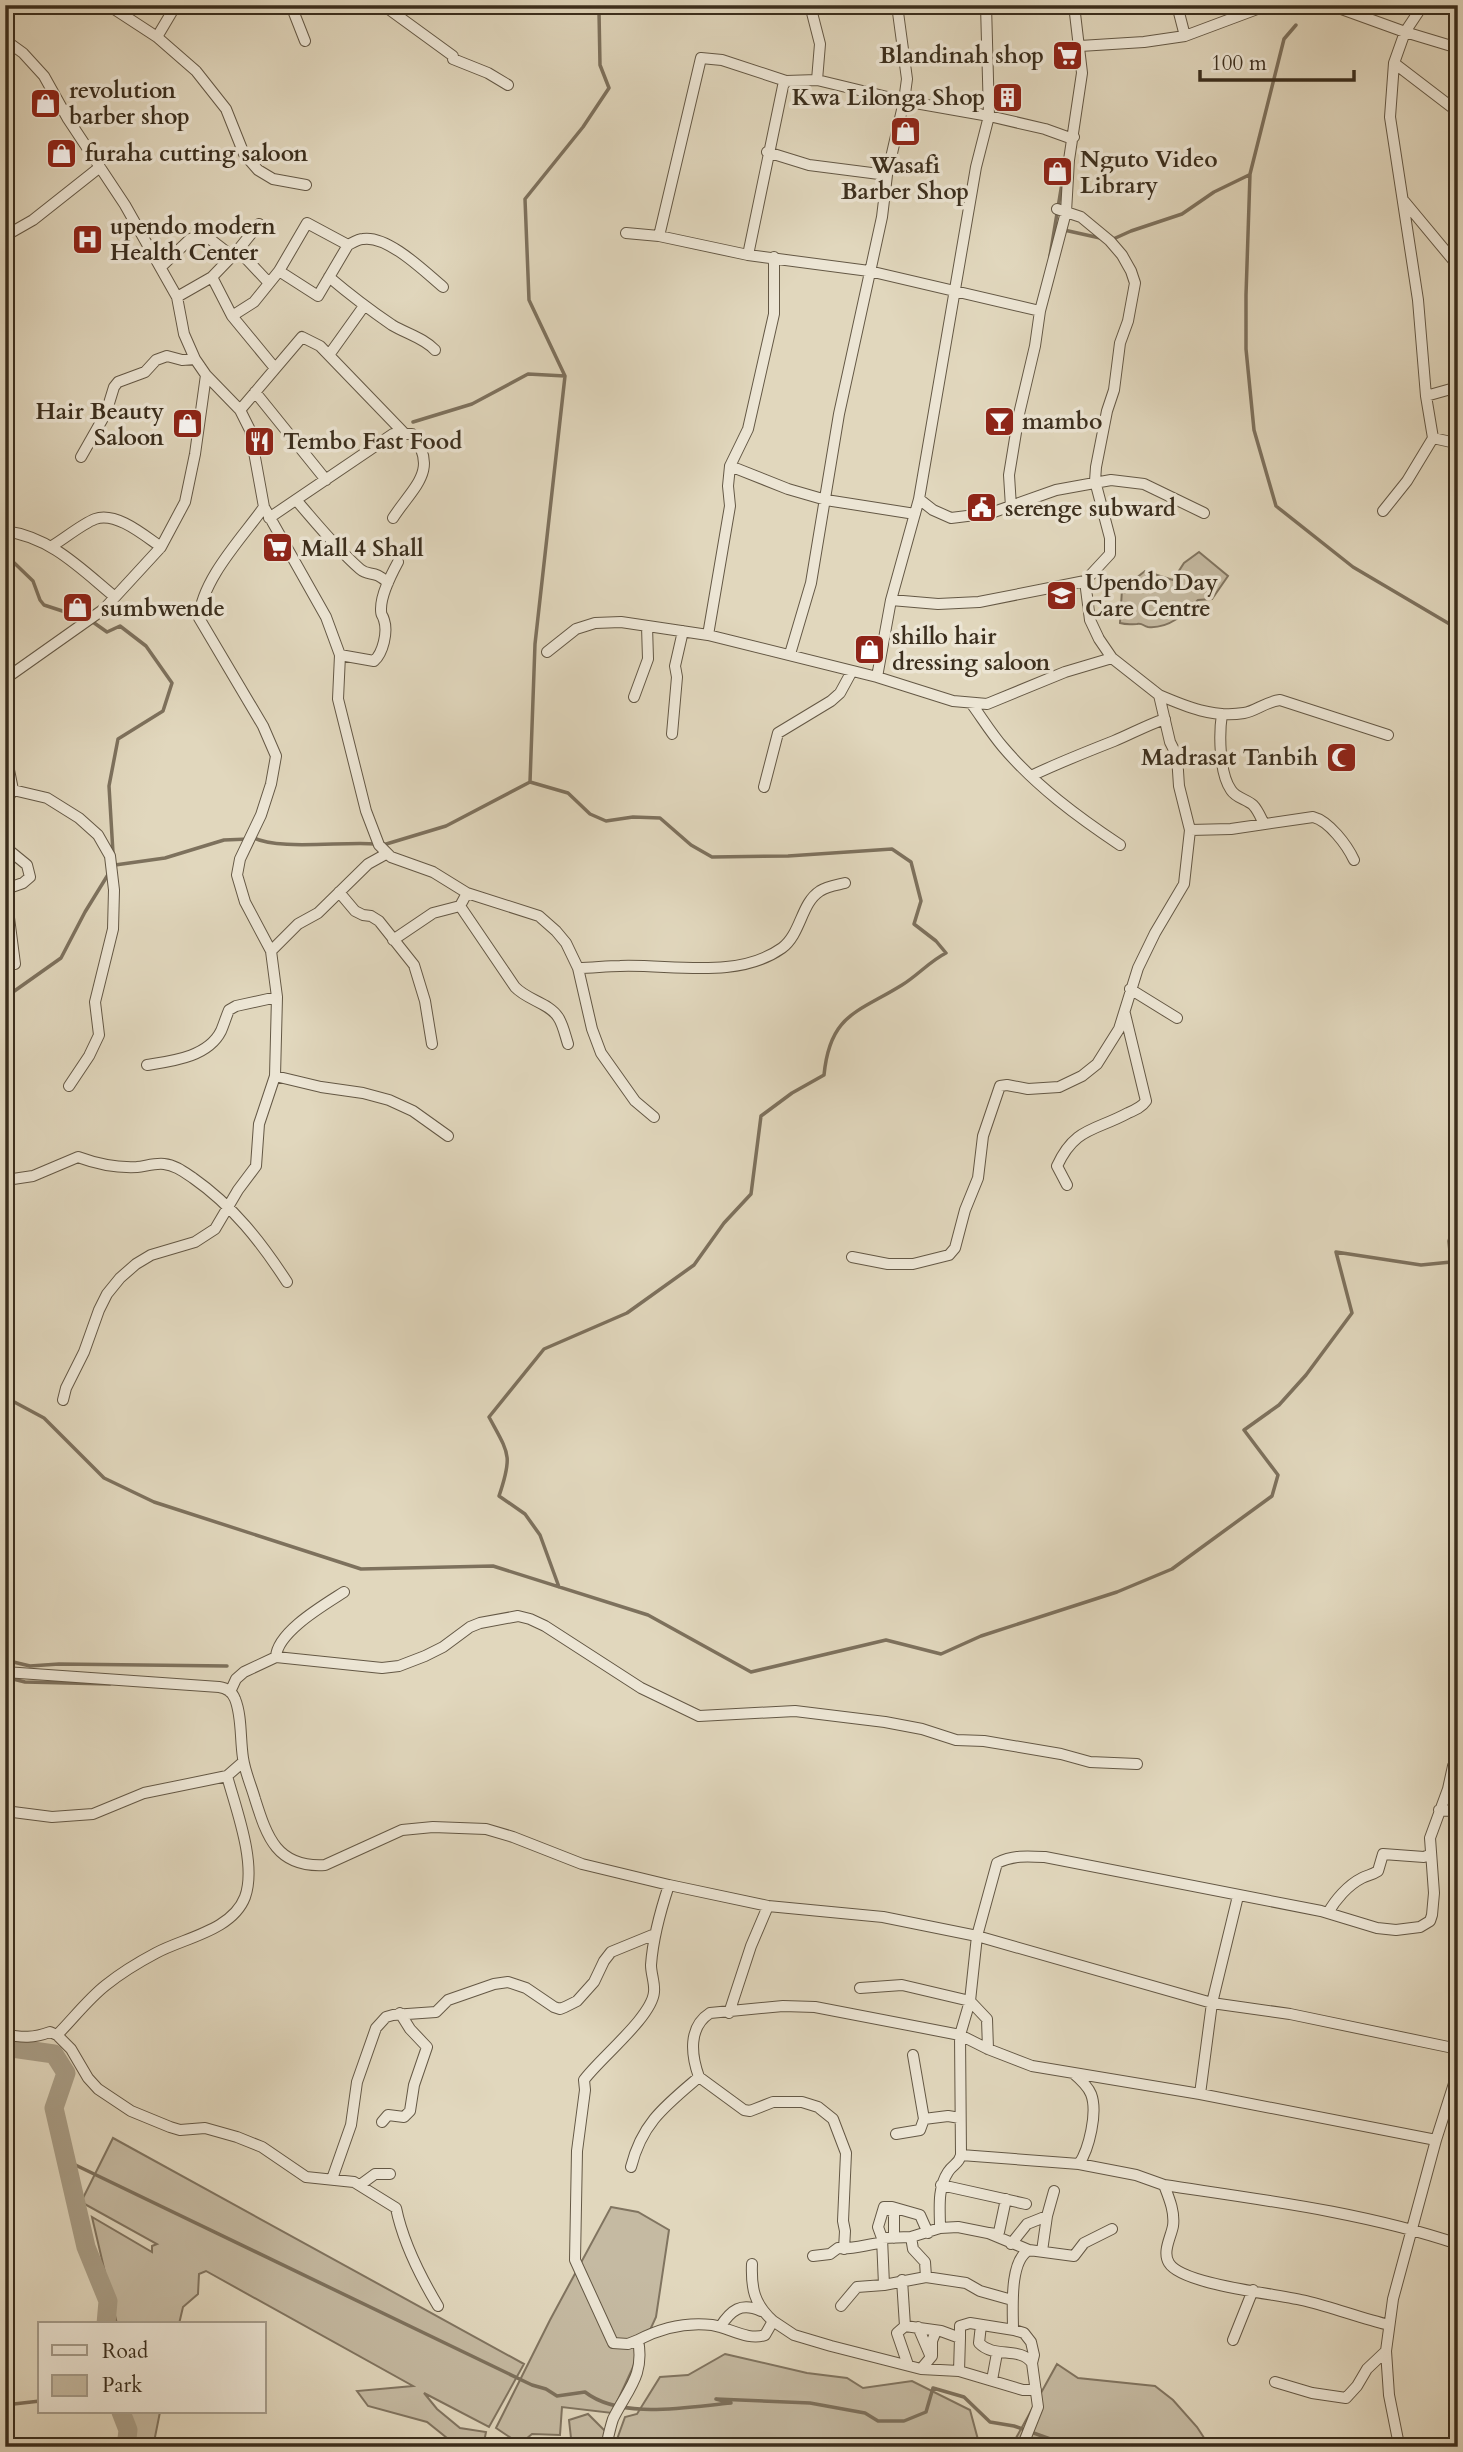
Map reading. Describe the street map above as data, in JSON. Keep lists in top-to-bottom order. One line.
{"places":{"supermarket":["Blandinah shop","Mall 4 Shall"],"building":["Kwa Lilonga Shop"],"shop":["revolution barber shop","Wasafi Barber Shop","furaha cutting saloon","Nguto Video Library","Hair Beauty Saloon","sumbwende","shillo hair dressing saloon"],"hospital":["upendo modern Health Center"],"bar":["mambo"],"restaurant":["Tembo Fast Food"],"public building":["serenge subward"],"school or university":["Upendo Day Care Centre"],"mosque":["Madrasat Tanbih"]},"legend":["Road","Park"],"scale_bar":"100 m"}
